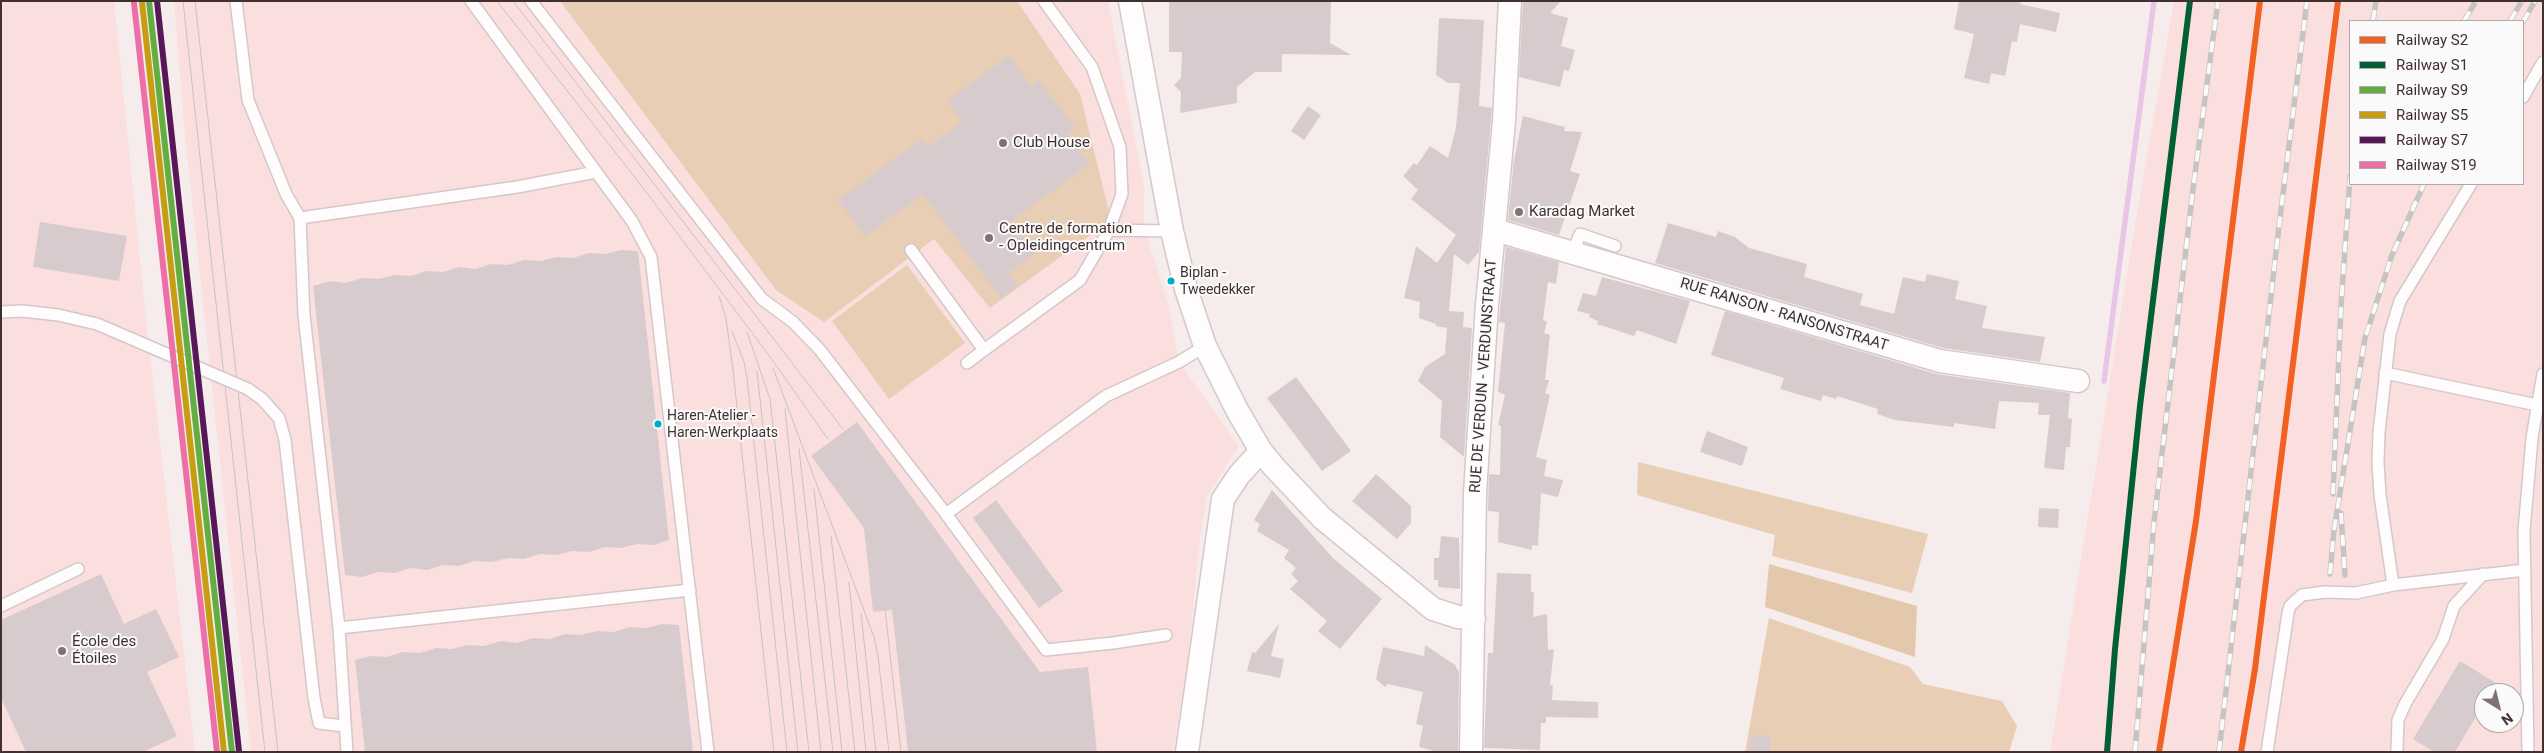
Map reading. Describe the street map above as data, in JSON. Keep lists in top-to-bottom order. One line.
{"streets":{"street":["RUE RANSON - RANSONSTRAAT","RUE DE VERDUN - VERDUNSTRAAT"]},"crossings":[["RUE RANSON - RANSONSTRAAT","RUE DE VERDUN - VERDUNSTRAAT"]],"places":["Club House","Karadag Market","Centre de formation - Opleidingcentrum","Biplan - Tweedekker","Haren-Atelier - Haren-Werkplaats","École des Étoiles"],"lines":["rail line S2","rail line S1","rail line S9","rail line S7","rail line S5","rail line S19"],"legend":["Railway S2","Railway S1","Railway S9","Railway S5","Railway S7","Railway S19"],"north":"bottom right"}
